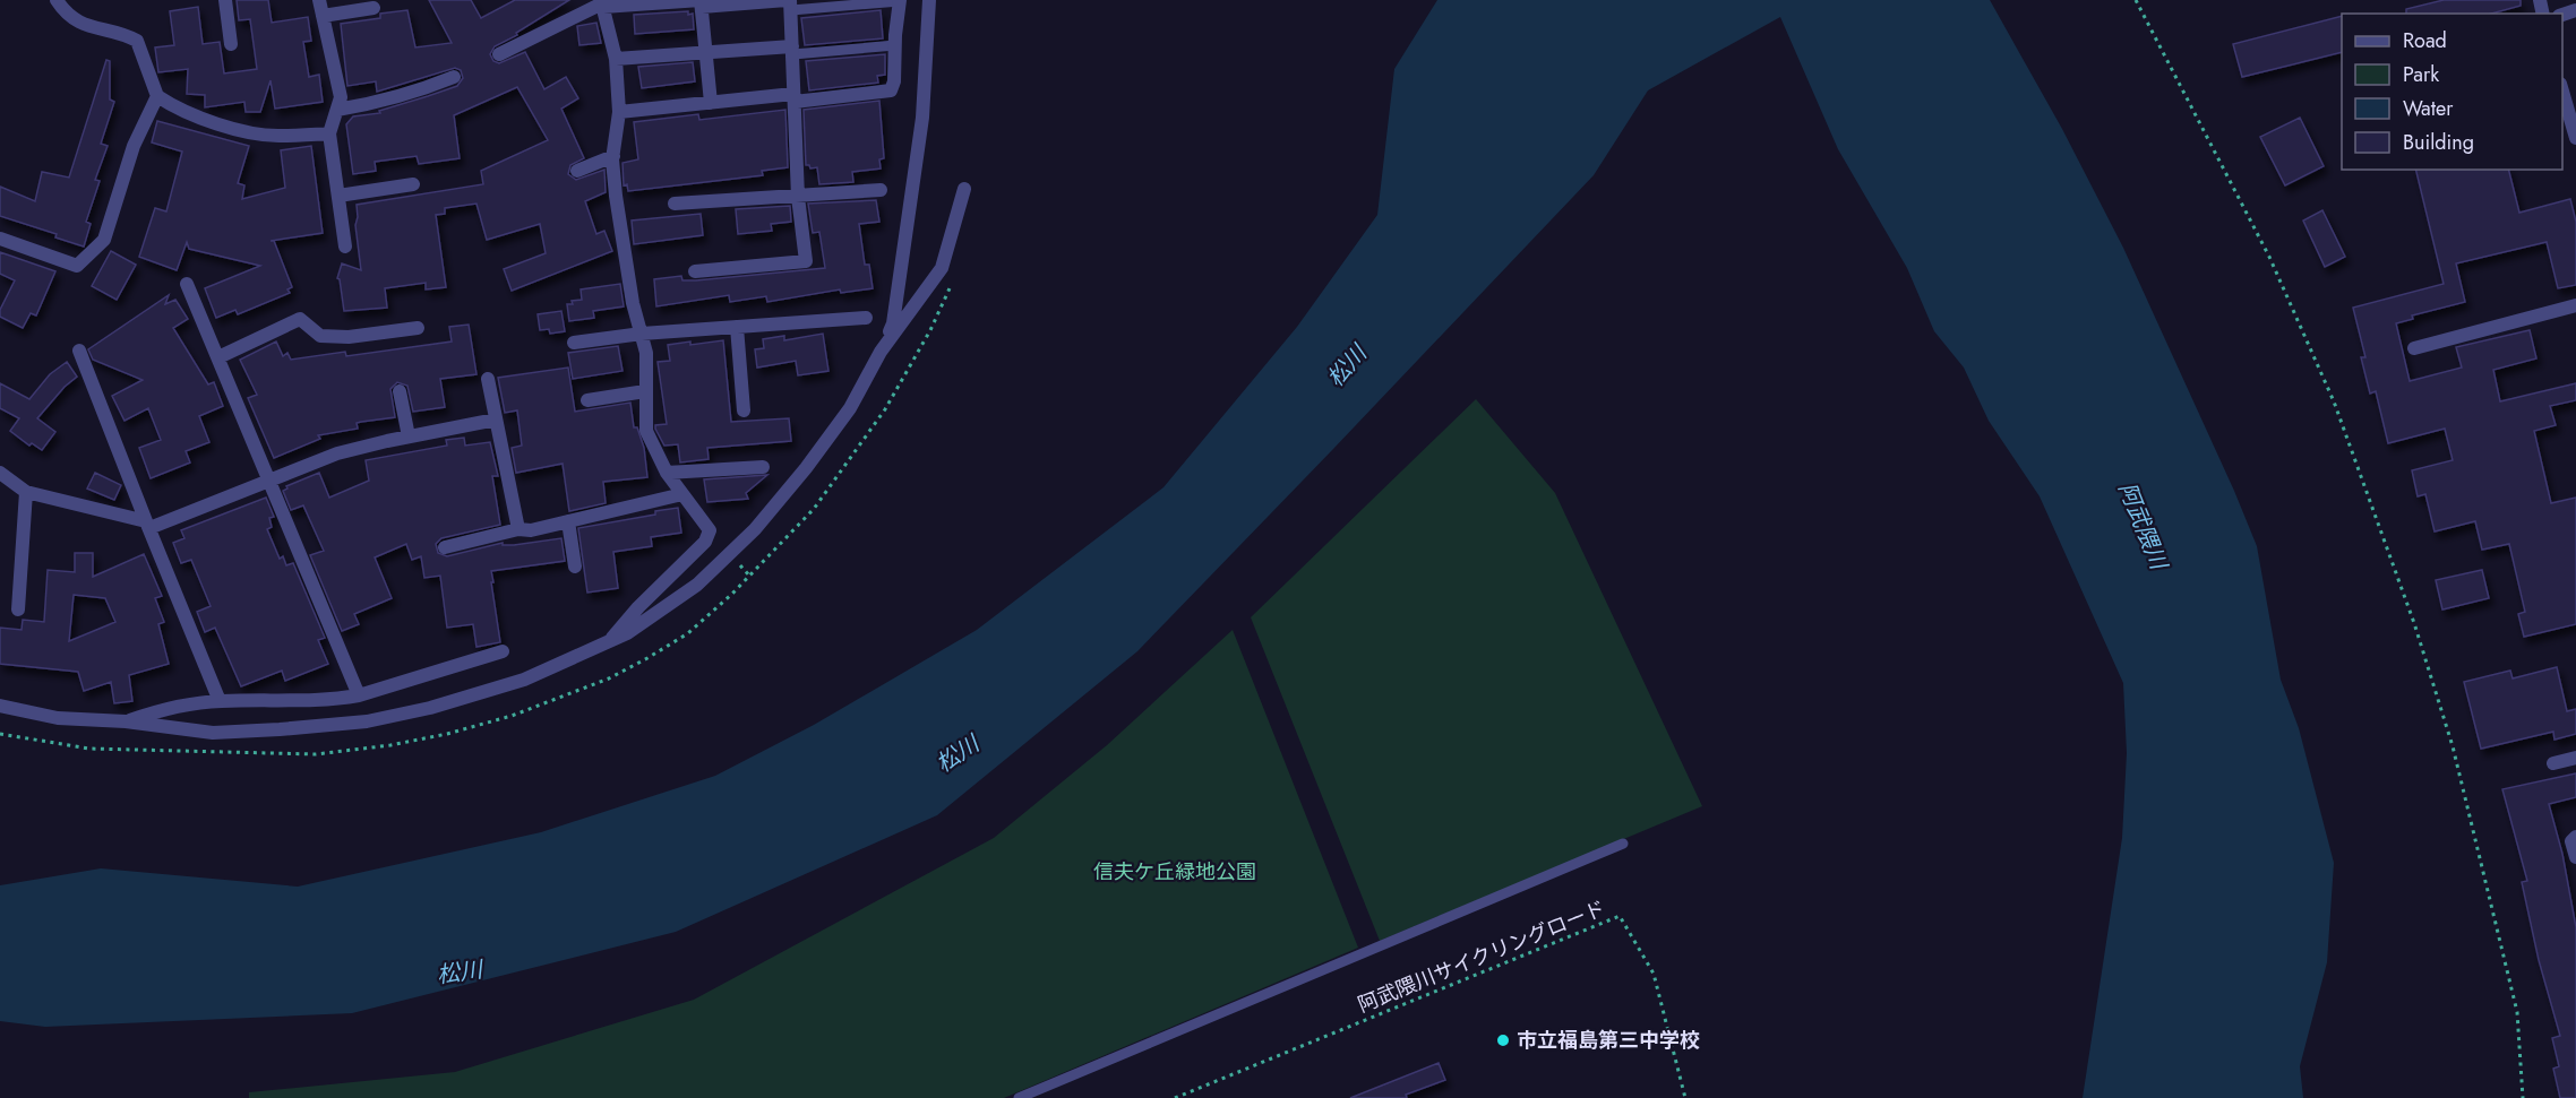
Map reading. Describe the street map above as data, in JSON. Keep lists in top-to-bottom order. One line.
{"streets":{"path":["阿武隈川サイクリングロード"]},"water":["松川","阿武隈川"],"parks":["信夫ケ丘緑地公園"],"places":["市立福島第三中学校"],"legend":["Road","Park","Water","Building"]}
